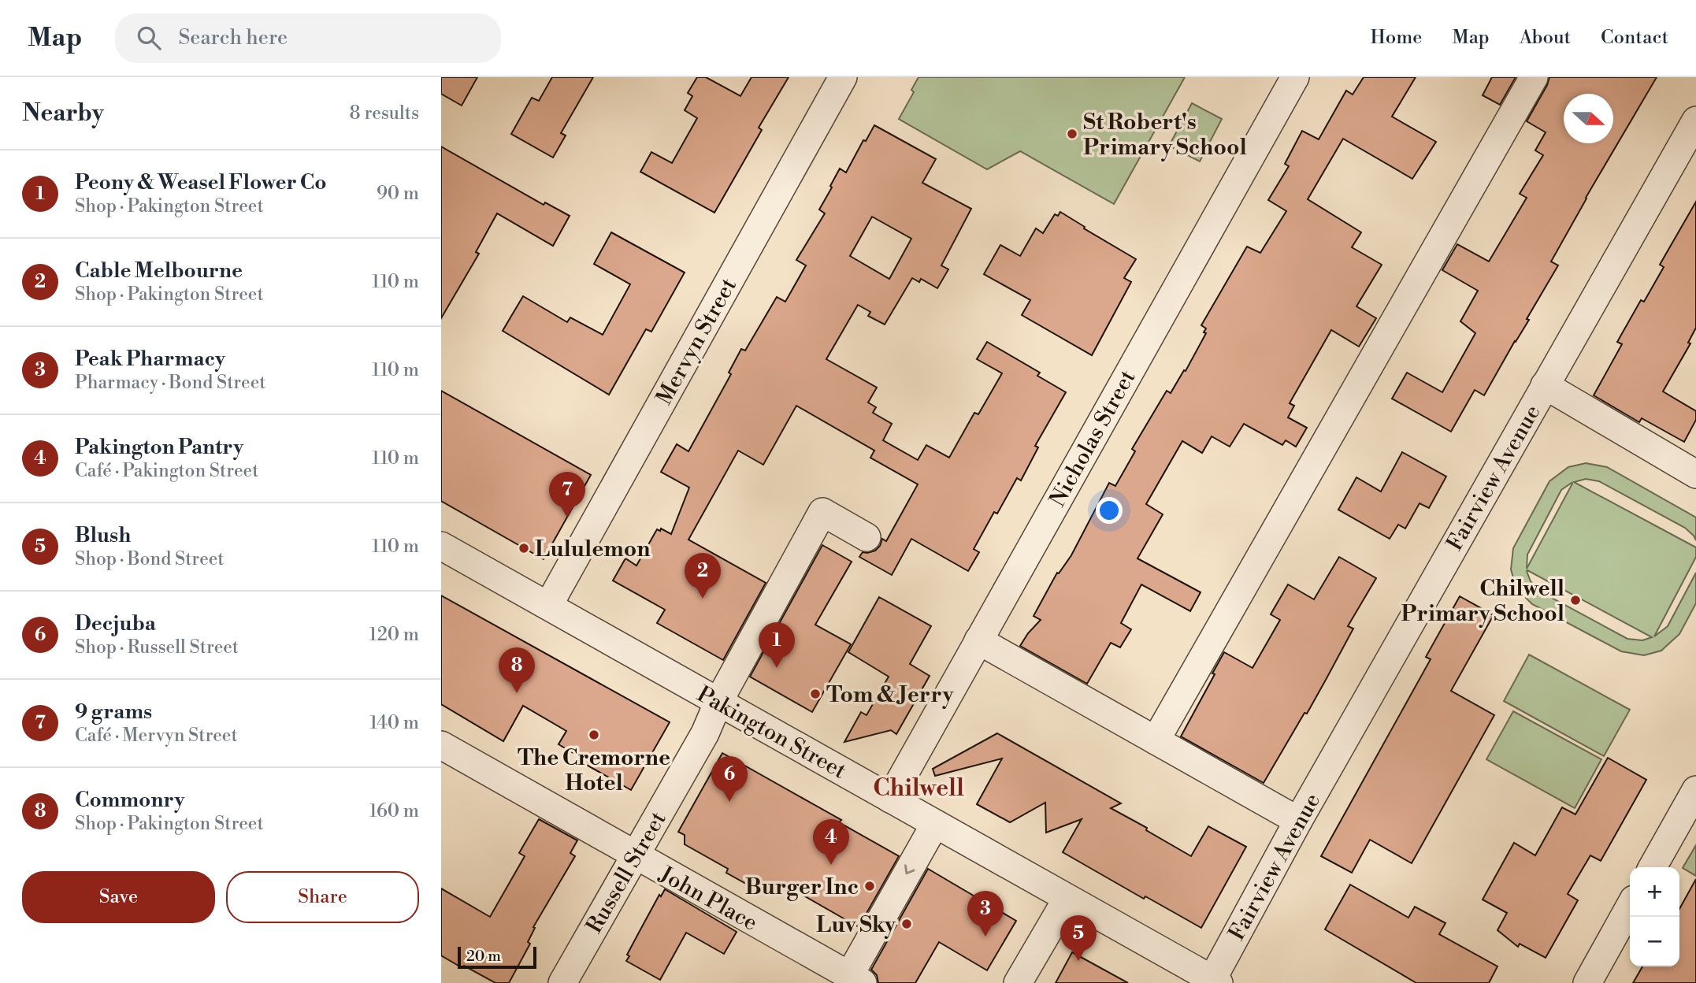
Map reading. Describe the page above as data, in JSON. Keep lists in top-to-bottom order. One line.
{"streets":{"street":["Mervyn Street","Nicholas Street","Fairview Avenue","Pakington Street","Russell Street","John Place"]},"crossings":[["Mervyn Street","Pakington Street"],["Nicholas Street","Pakington Street"],["Fairview Avenue","Pakington Street"],["Pakington Street","Russell Street"],["Russell Street","John Place"]],"districts":["Chilwell"],"places":["St Robert's Primary School","Lululemon","Chilwell Primary School","Tom & Jerry","The Cremorne Hotel","Burger Inc","Luv Sky"],"scale_bar":"20 m","north":"right","page":{"header":"Map","search":"Search here","nav":["Home","Map","About","Contact"],"heading":["Nearby","8 results"],"list":[{"mark":"1","name":"Peony & Weasel Flower Co","note":"Shop · Pakington Street","value":"90 m"},{"mark":"2","name":"Cable Melbourne","note":"Shop · Pakington Street","value":"110 m"},{"mark":"3","name":"Peak Pharmacy","note":"Pharmacy · Bond Street","value":"110 m"},{"mark":"4","name":"Pakington Pantry","note":"Café · Pakington Street","value":"110 m"},{"mark":"5","name":"Blush","note":"Shop · Bond Street","value":"110 m"},{"mark":"6","name":"Decjuba","note":"Shop · Russell Street","value":"120 m"},{"mark":"7","name":"9 grams","note":"Café · Mervyn Street","value":"140 m"},{"mark":"8","name":"Commonry","note":"Shop · Pakington Street","value":"160 m"}],"pins":["7","2","1","8","6","4","3","5"],"buttons":["Save","Share"],"map_buttons":["+","−"],"scale":"20 m"}}
